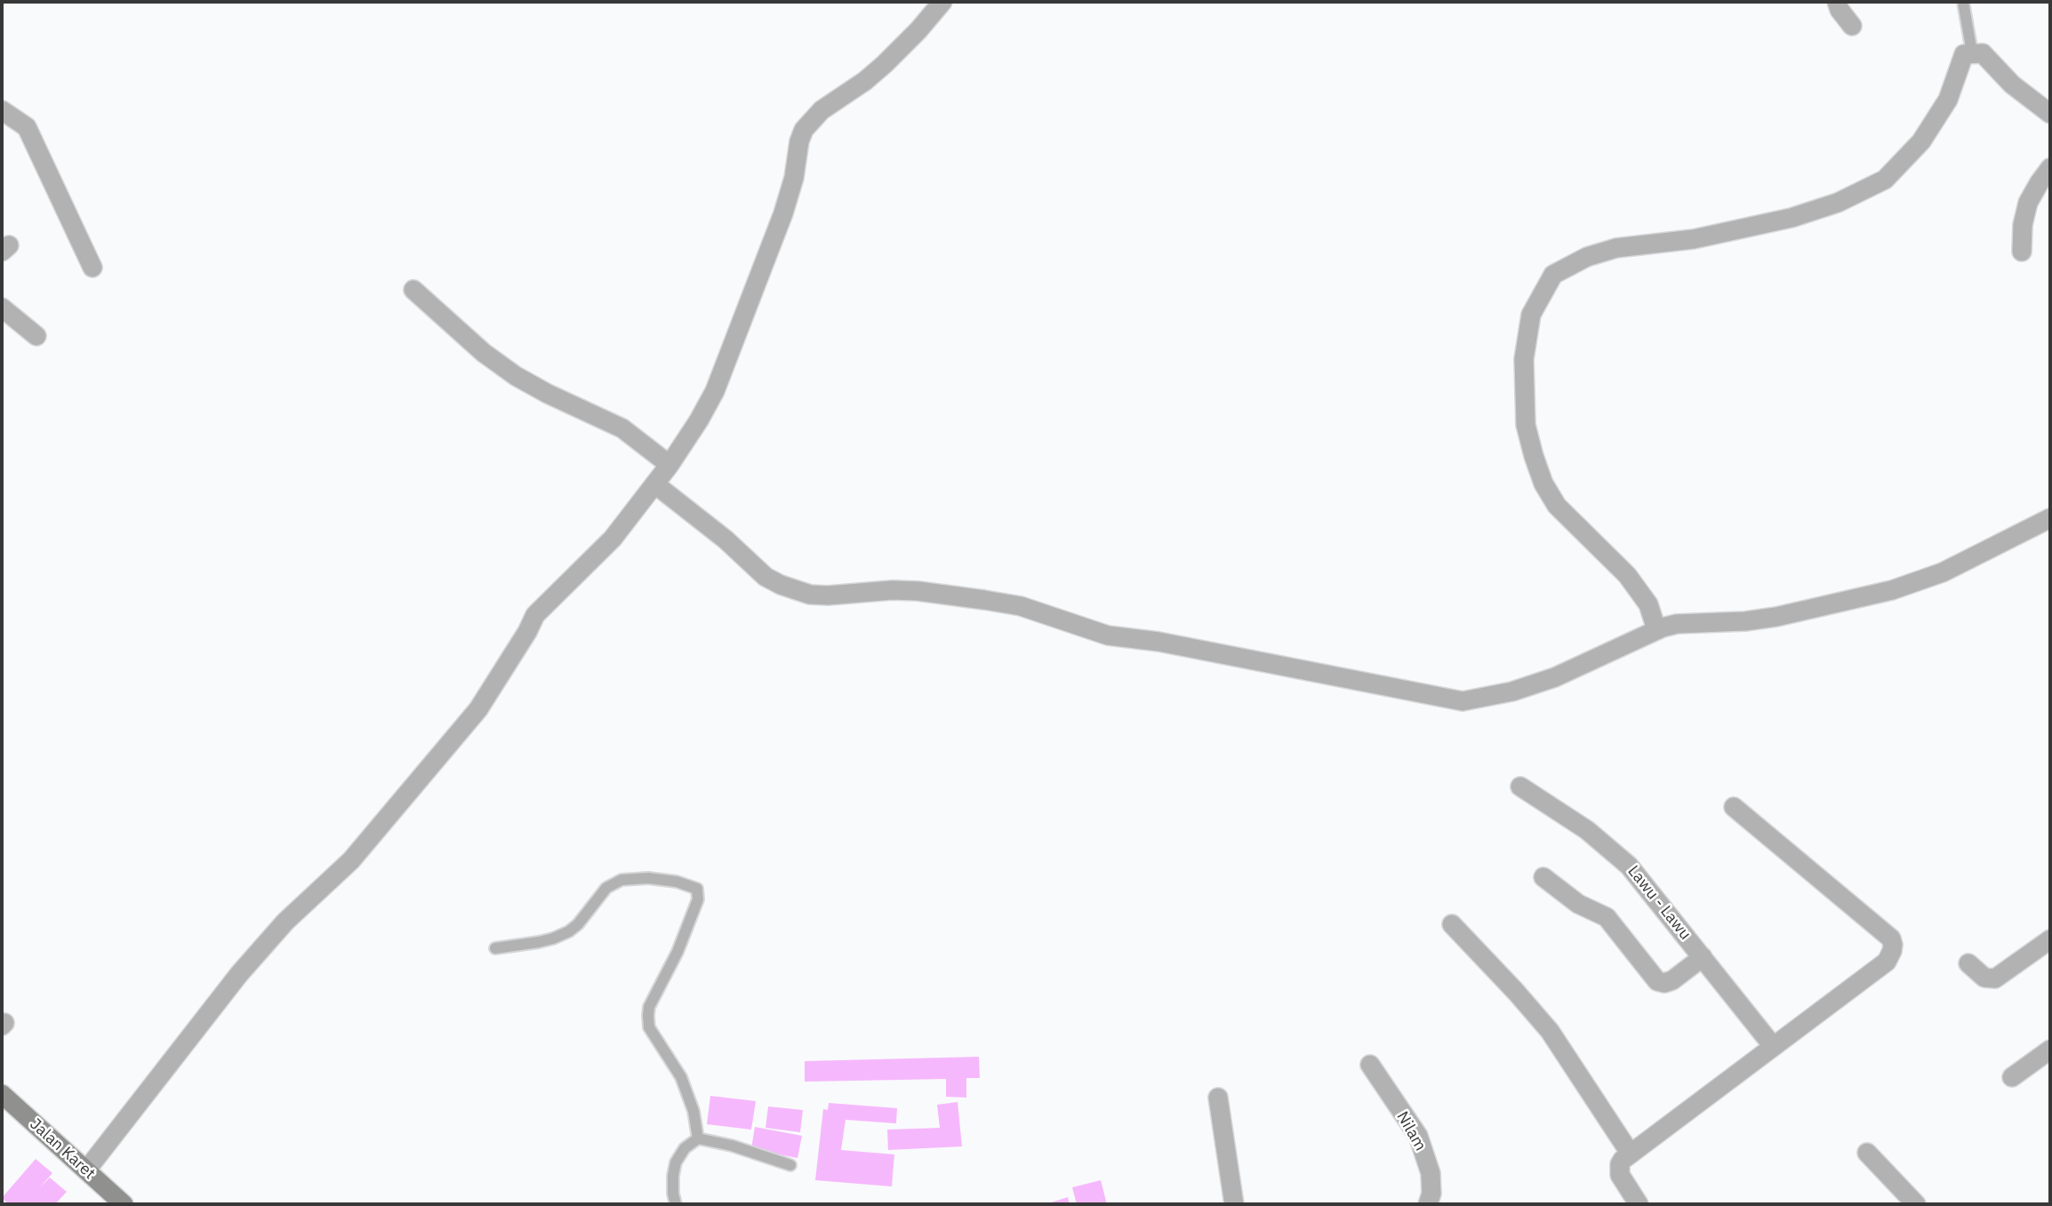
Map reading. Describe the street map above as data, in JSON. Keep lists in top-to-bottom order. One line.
{"streets":{"street":["Lawu - Lawu","Nilam","Jalan Karet"]}}
